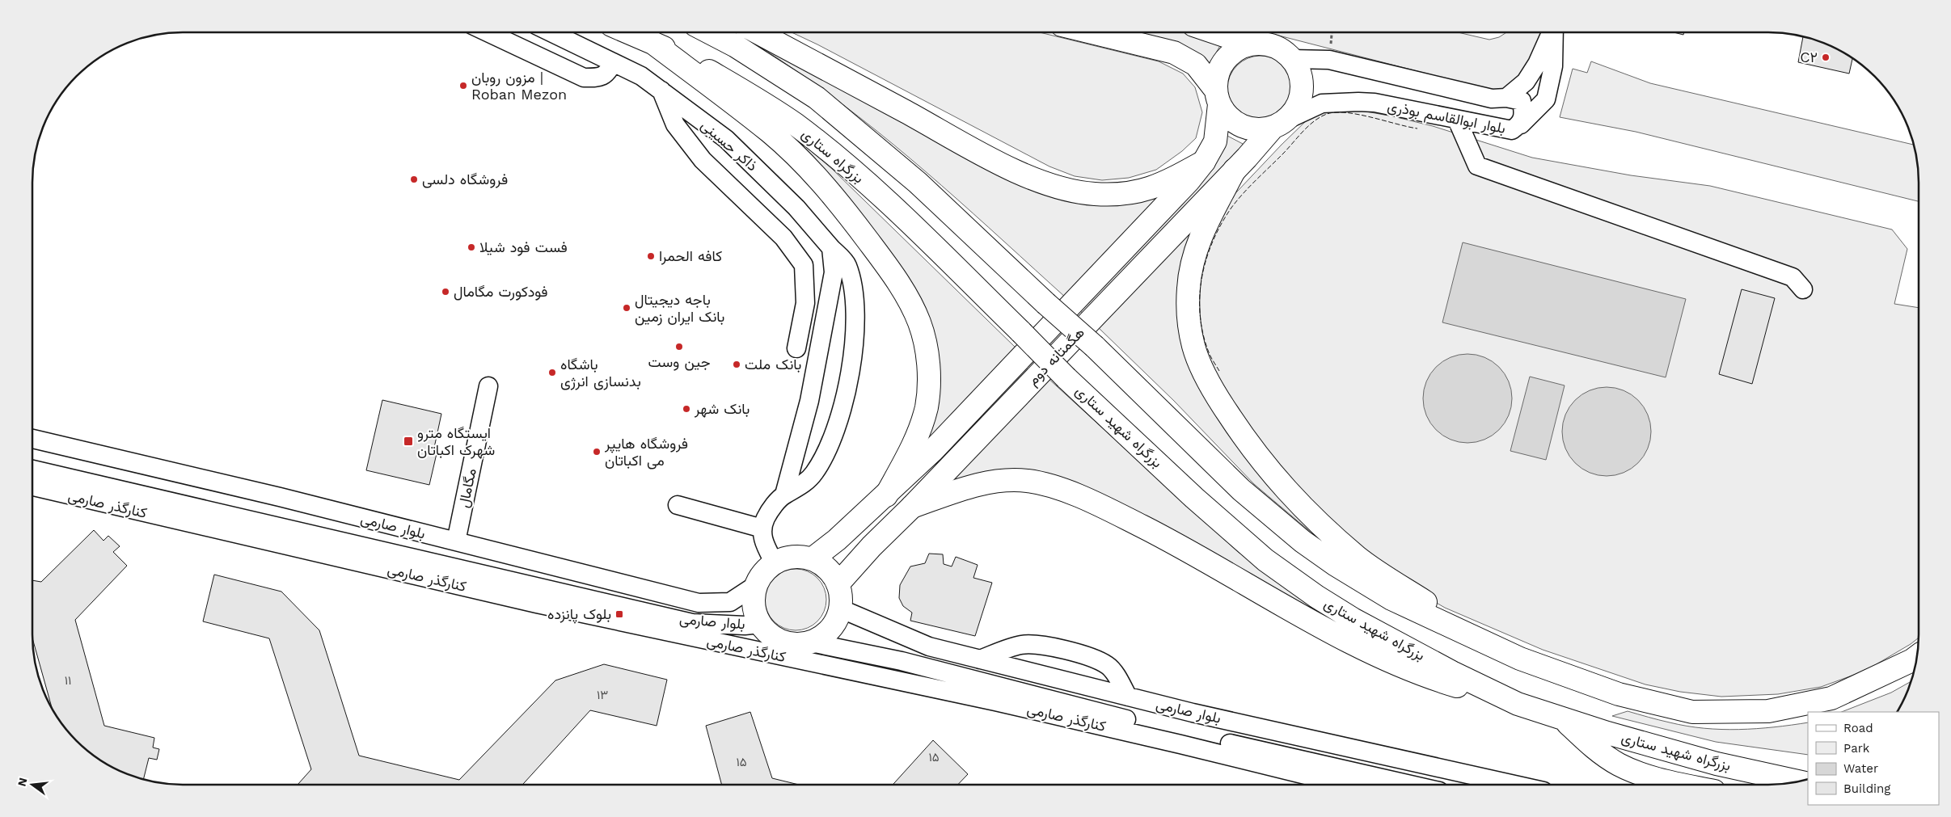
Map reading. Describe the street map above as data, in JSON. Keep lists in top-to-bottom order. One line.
{"streets":{"main road":["بزرگراه ستاری","هگمتانه دوم","بزرگراه شهید ستاری"],"street":["بلوار ابوالقاسم بوذری","ذاکر حسینی","مگامال","کنارگذر صارمی","بلوار صارمی"]},"crossings":[["بلوار ابوالقاسم بوذری","هگمتانه دوم"],["بزرگراه ستاری","بزرگراه شهید ستاری"],["هگمتانه دوم","کنارگذر صارمی"],["هگمتانه دوم","بلوار صارمی"],["مگامال","بلوار صارمی"],["کنارگذر صارمی","بلوار صارمی"]],"places":{"other":["C۲","مزون روبان | Roban Mezon","فروشگاه دلسی","فست فود شیلا","کافه الحمرا","فودکورت مگامال","باجه دیجیتال بانک ایران زمین","جین وست","بانک ملت","باشگاه بدنسازی انرژی","بانک شهر","فروشگاه هایپر می اکباتان"],"transit":["ایستگاه مترو شهرک اکباتان","بلوک پانزده"]},"house_numbers":["۱۱","۱۳","۱۵","۱۵"],"legend":["Road","Park","Water","Building"],"north":"left"}
